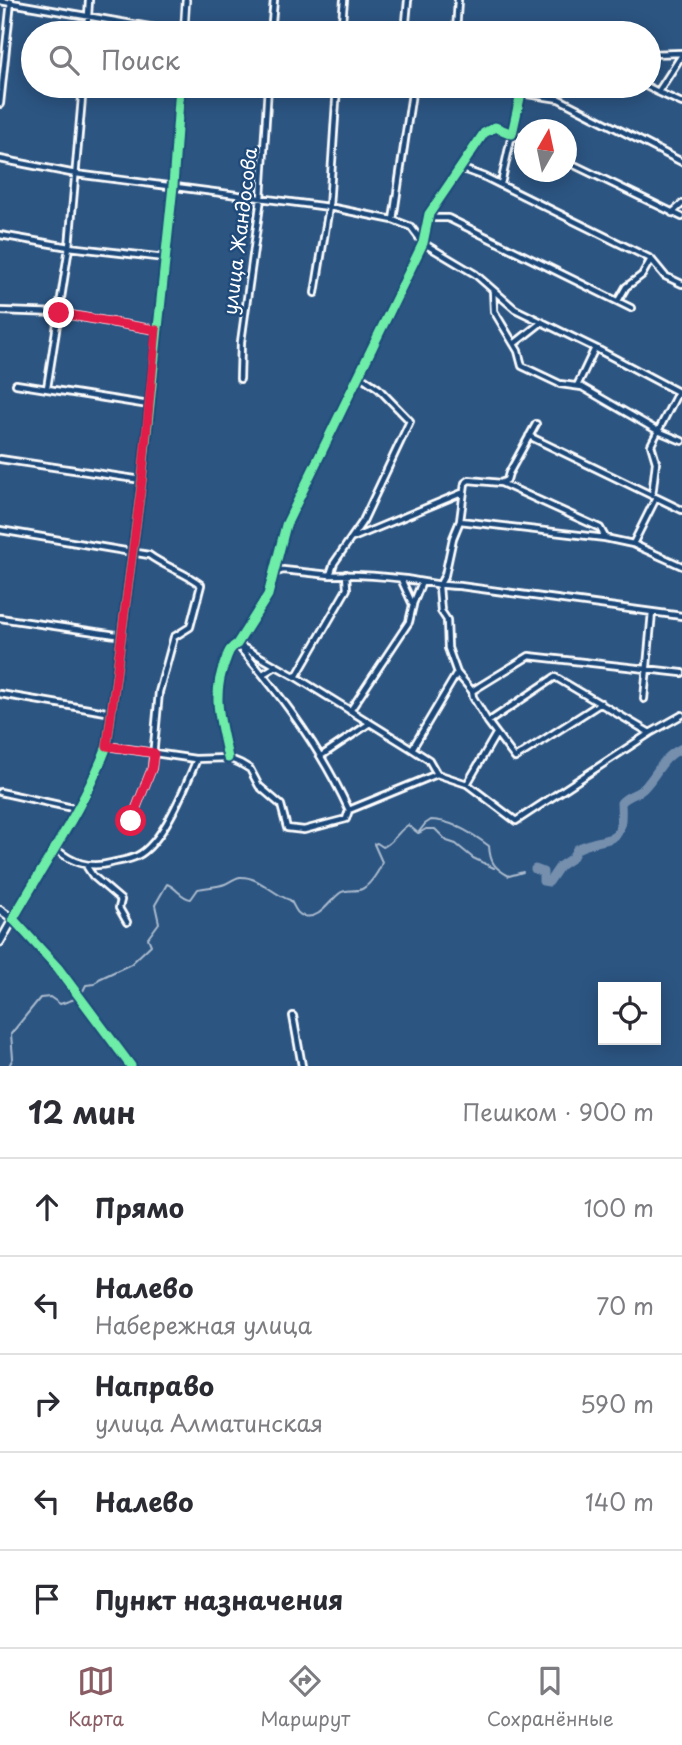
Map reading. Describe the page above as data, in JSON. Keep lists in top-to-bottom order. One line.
{"streets":{"street":["улица Жандосова"]},"north":"top","page":{"search":"Поиск","heading":["12 мин","Пешком · 900 m"],"list":[["Прямо","100 m"],["Налево","Набережная улица","70 m"],["Направо","улица Алматинская","590 m"],["Налево","140 m"],"Пункт назначения"],"nav":["Карта","Маршрут","Сохранённые"]}}
